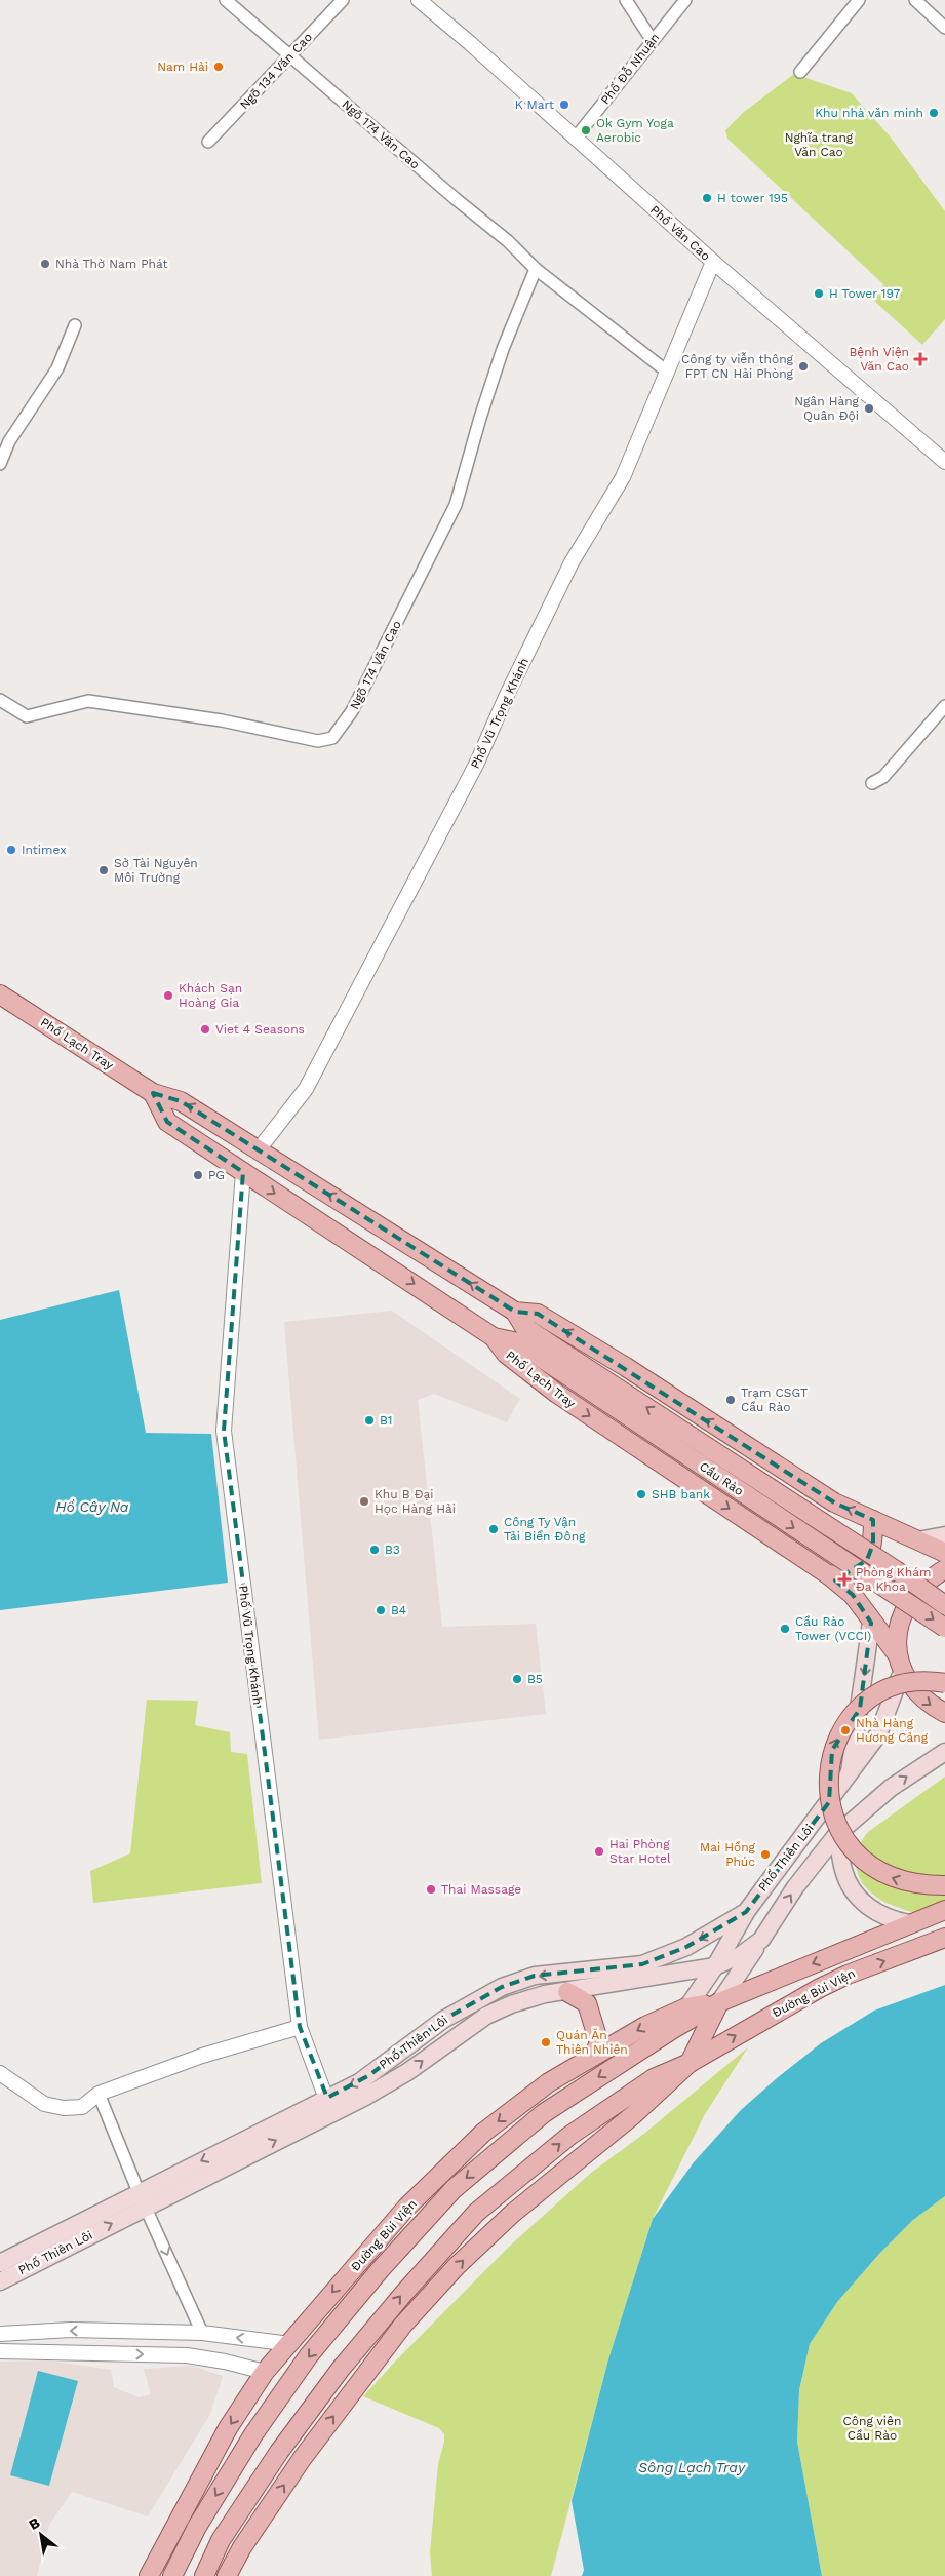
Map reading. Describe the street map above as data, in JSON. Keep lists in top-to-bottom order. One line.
{"streets":{"main road":["Phố Lạch Tray","Cầu Rào","Phố Thiên Lôi","Đường Bùi Viện"],"street":["Phố Đỗ Nhuận","Ngõ 134 Văn Cao","Ngõ 174 Văn Cao","Phố Văn Cao","Phố Vũ Trọng Khánh"]},"crossings":[["Phố Đỗ Nhuận","Phố Văn Cao"],["Ngõ 134 Văn Cao","Ngõ 174 Văn Cao"],["Ngõ 174 Văn Cao","Phố Vũ Trọng Khánh"],["Phố Văn Cao","Phố Vũ Trọng Khánh"],["Phố Vũ Trọng Khánh","Phố Lạch Tray"],["Phố Vũ Trọng Khánh","Phố Thiên Lôi"],["Phố Lạch Tray","Cầu Rào"],["Phố Lạch Tray","Phố Thiên Lôi"]],"water":["Hồ Cây Na","Sông Lạch Tray"],"parks":["Nghĩa trang Văn Cao","Công viên Cầu Rào"],"places":{"other":["Nam Hải","K Mart","Khu nhà văn minh","Ok Gym Yoga Aerobic","H tower 195","Nhà Thờ Nam Phát","H Tower 197","Công ty viễn thông FPT CN Hải Phòng","Ngân Hàng Quân Đội","Intimex","Sở Tài Nguyên Môi Trường","Khách Sạn Hoàng Gia","Viet 4 Seasons","PG","Trạm CSGT Cầu Rào","B1","SHB bank","Khu B Đại Học Hàng Hải","Công Ty Vận Tải Biển Đông","B3","B4","Cầu Rào Tower (VCCI)","B5","Nhà Hàng Hương Cảng","Hai Phòng Star Hotel","Mai Hồng Phúc","Thai Massage","Quán Ăn Thiên Nhiên"],"health":["Bệnh Viện Văn Cao","Phòng Khám Đa Khoa"]},"north":"top left"}
